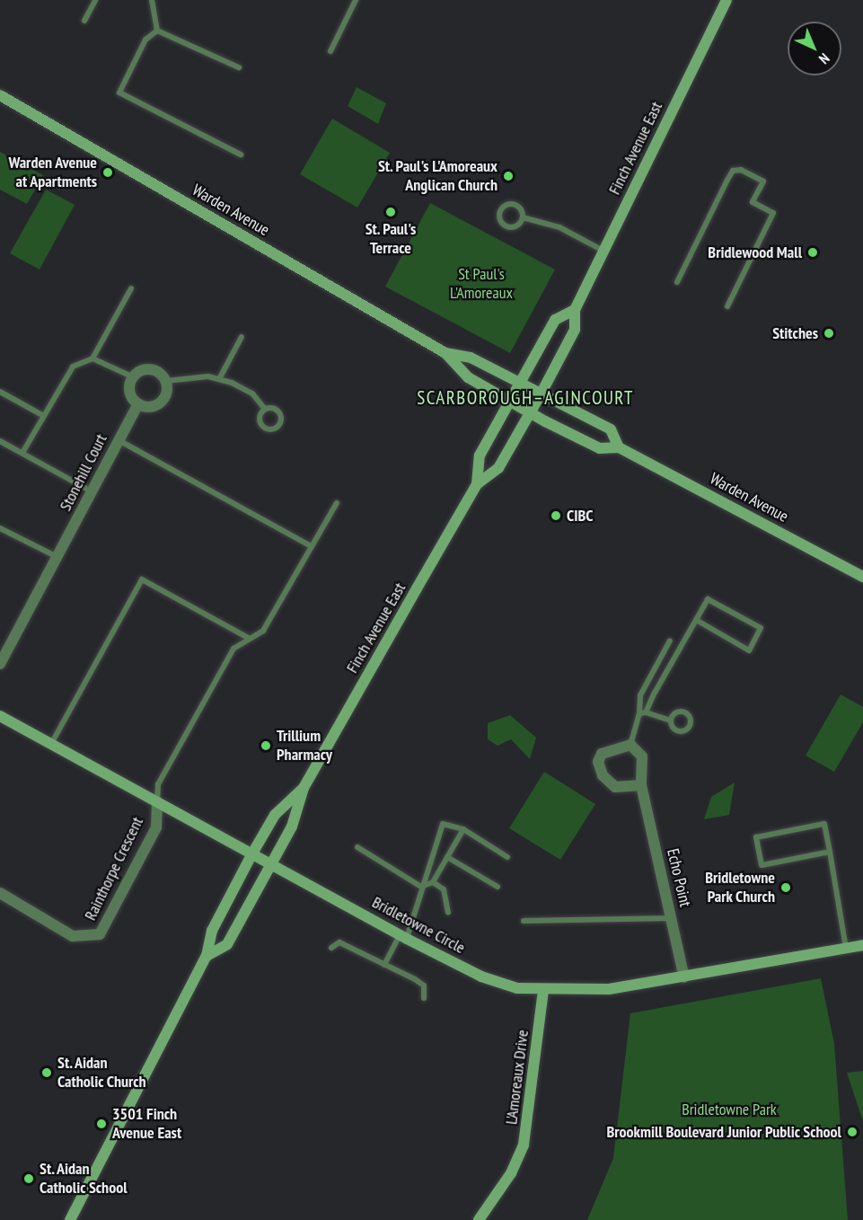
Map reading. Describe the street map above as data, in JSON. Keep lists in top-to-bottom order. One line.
{"streets":{"main road":["Finch Avenue East","Warden Avenue","Bridletowne Circle","L'Amoreaux Drive"],"street":["Stonehill Court","Rainthorpe Crescent","Echo Point"]},"crossings":[["Finch Avenue East","Warden Avenue"],["Finch Avenue East","Bridletowne Circle"],["Rainthorpe Crescent","Bridletowne Circle"],["Echo Point","Bridletowne Circle"],["Bridletowne Circle","L'Amoreaux Drive"]],"districts":["SCARBOROUGH–AGINCOURT"],"parks":["St Paul's L'Amoreaux","Bridletowne Park"],"places":["Warden Avenue at Apartments","St. Paul's L'Amoreaux Anglican Church","St. Paul's Terrace","Bridlewood Mall","Stitches","CIBC","Trillium Pharmacy","Bridletowne Park Church","St. Aidan Catholic Church","3501 Finch Avenue East","Brookmill Boulevard Junior Public School","St. Aidan Catholic School"],"north":"bottom right"}
